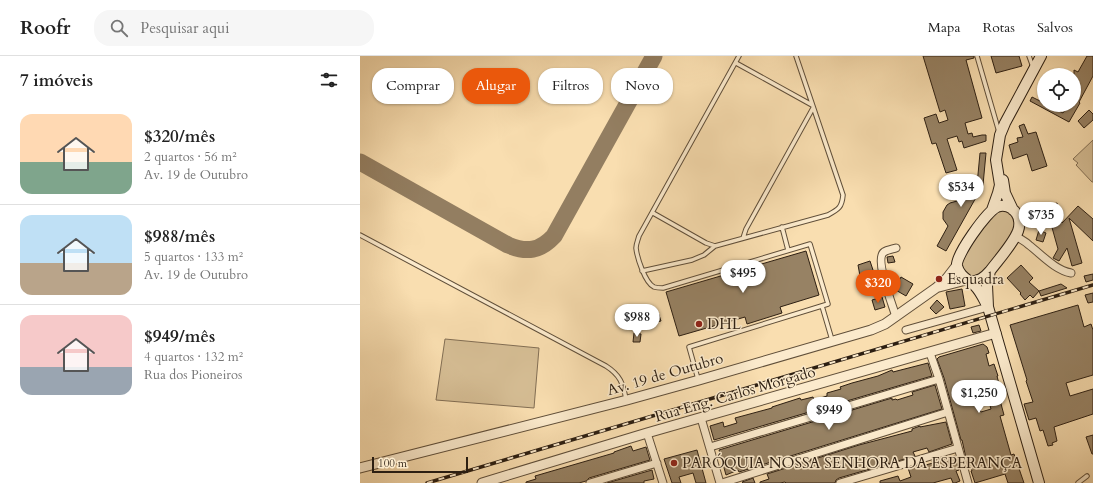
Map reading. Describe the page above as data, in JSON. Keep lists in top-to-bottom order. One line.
{"streets":{"street":["Av. 19 de Outubro","Rua Eng. Carlos Morgado"]},"places":["Esquadra","DHL","PARÓQUIA NOSSA SENHORA DA ESPERANÇA"],"scale_bar":"100 m","page":{"header":"Roofr","search":"Pesquisar aqui","nav":["Mapa","Rotas","Salvos"],"heading":"7 imóveis","chip":["Comprar","Alugar","Filtros","Novo"],"list":[{"name":"$320/mês","note":"2 quartos · 56 m² · Av. 19 de Outubro"},{"name":"$988/mês","note":"5 quartos · 133 m² · Av. 19 de Outubro"},{"name":"$949/mês","note":"4 quartos · 132 m² · Rua dos Pioneiros"}],"price":["$534","$735","$495","$320","$988","$1,250","$949"],"scale":"100 m"}}
